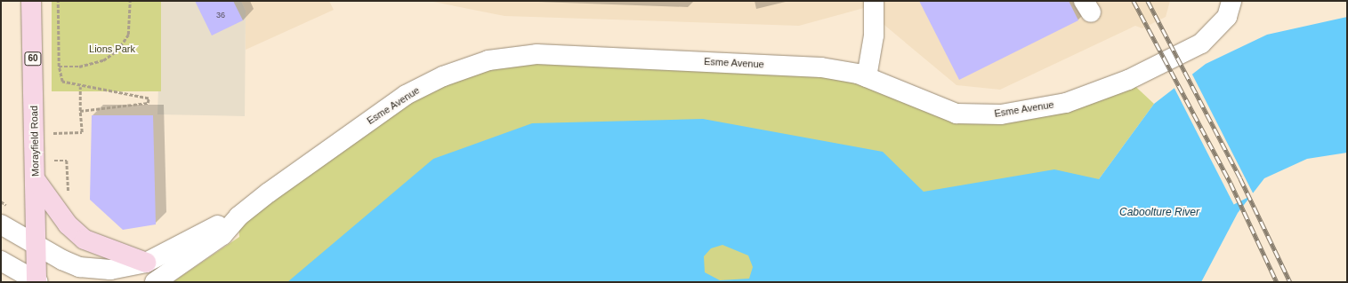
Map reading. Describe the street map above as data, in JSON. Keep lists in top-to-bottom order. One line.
{"streets":{"main road":["60","Morayfield Road"],"street":["Esme Avenue"]},"crossings":[["Esme Avenue","Morayfield Road"]],"water":["Caboolture River"],"parks":["Lions Park"],"house_numbers":["36"]}
